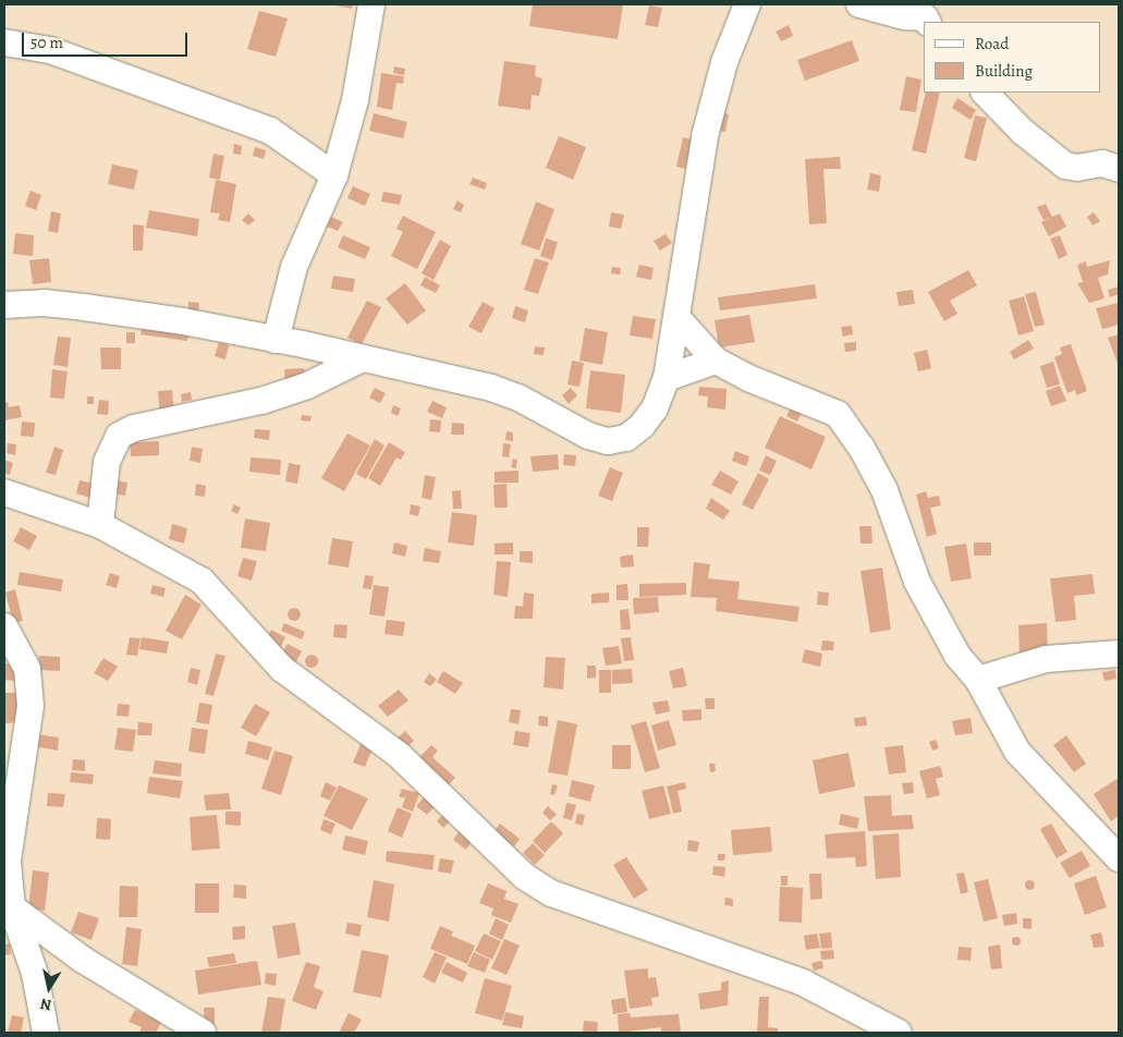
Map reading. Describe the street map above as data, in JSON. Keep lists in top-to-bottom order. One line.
{"legend":["Road","Building"],"scale_bar":"50 m","north":"bottom"}
